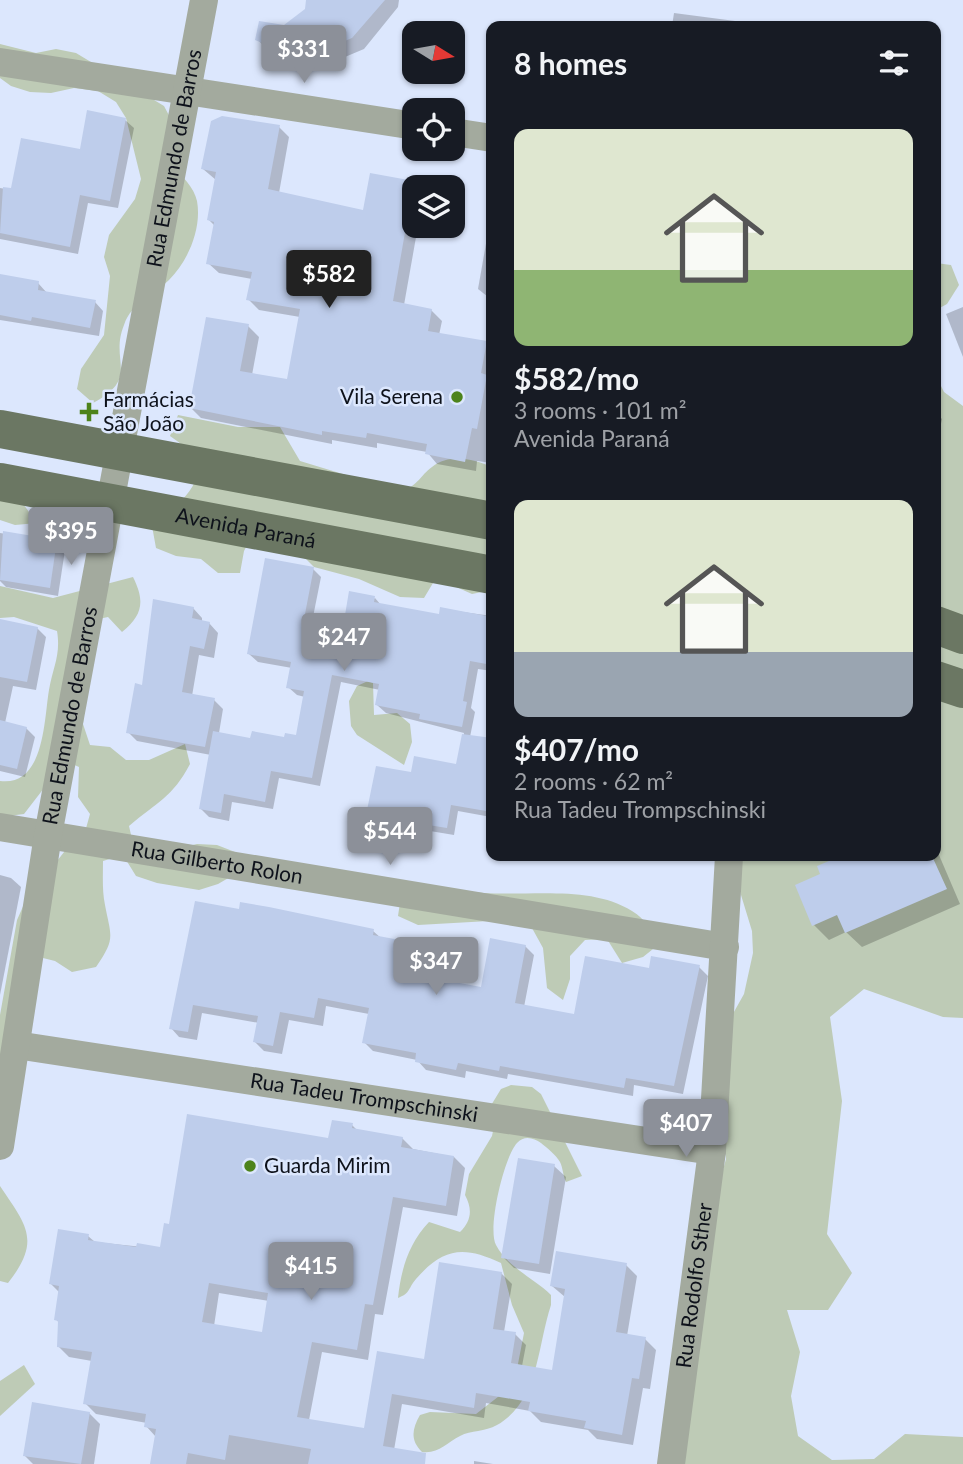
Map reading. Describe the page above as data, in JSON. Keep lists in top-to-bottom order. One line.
{"streets":{"main road":["Avenida Paraná"],"street":["Rua Edmundo de Barros","Rua Gilberto Rolon","Rua Tadeu Trompschinski","Rua Rodolfo Sther"]},"crossings":[["Rua Edmundo de Barros","Avenida Paraná"],["Rua Edmundo de Barros","Rua Gilberto Rolon"],["Rua Edmundo de Barros","Rua Tadeu Trompschinski"],["Rua Gilberto Rolon","Rua Rodolfo Sther"],["Rua Tadeu Trompschinski","Rua Rodolfo Sther"]],"places":{"other":["Vila Serena","Guarda Mirim"],"health":["Farmácias São João"]},"north":"right","page":{"heading":"8 homes","price":["$331","$582","$395","$247","$544","$347","$407","$415"],"list":[{"name":"$582/mo","note":"3 rooms · 101 m² · Avenida Paraná"},{"name":"$407/mo","note":"2 rooms · 62 m² · Rua Tadeu Trompschinski"}]}}
